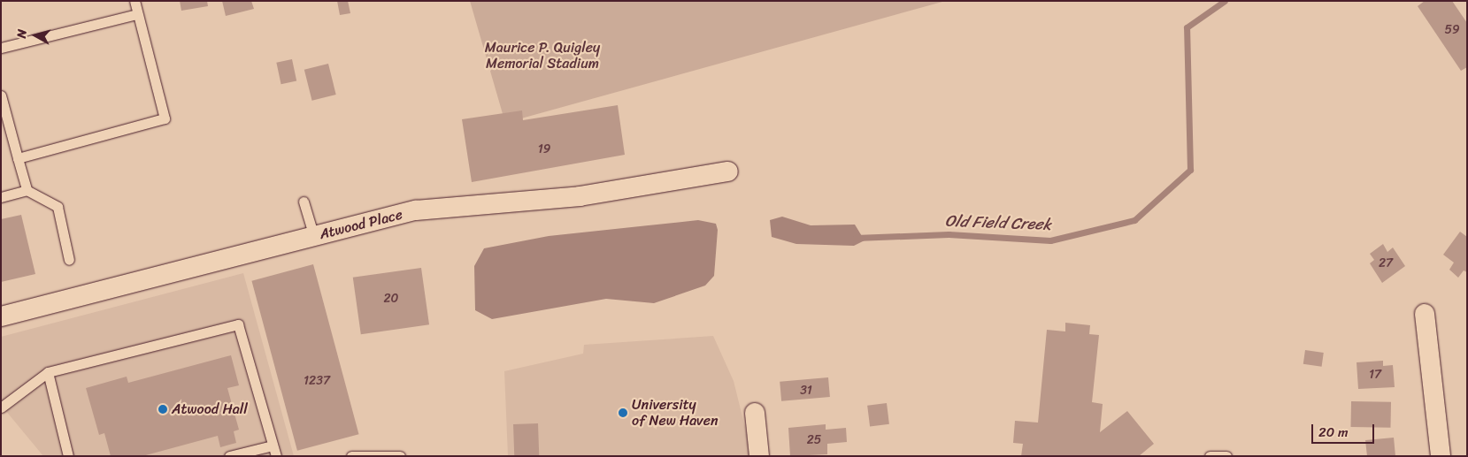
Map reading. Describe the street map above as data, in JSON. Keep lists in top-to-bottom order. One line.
{"streets":{"street":["Atwood Place"]},"water":["Old Field Creek"],"parks":["Maurice P. Quigley Memorial Stadium"],"places":["Atwood Hall","University of New Haven"],"house_numbers":["59","19","27","20","17","1237","31","25"],"scale_bar":"20 m","north":"left"}
